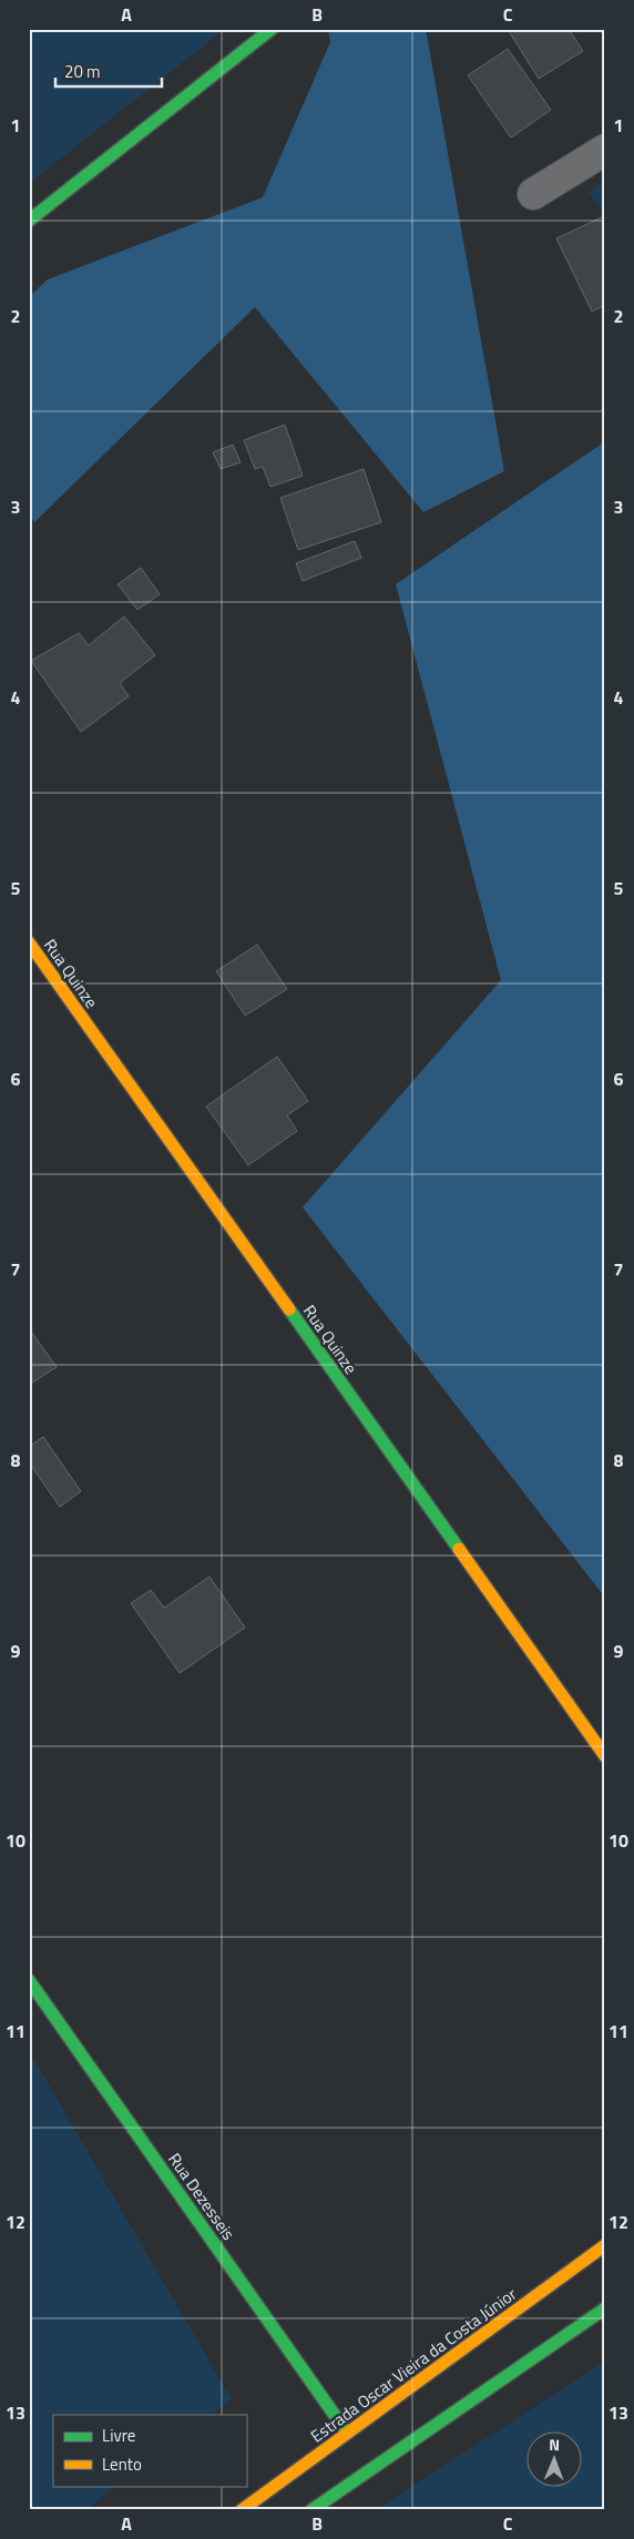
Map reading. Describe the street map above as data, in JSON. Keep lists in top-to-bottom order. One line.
{"streets":{"street":["Rua Quinze","Rua Dezesseis","Estrada Oscar Vieira da Costa Júnior"]},"crossings":[["Rua Dezesseis","Estrada Oscar Vieira da Costa Júnior"]],"legend":["Livre","Lento"],"scale_bar":"20 m","north":"top","grid":{"columns":["A","B","C"],"rows":["1","2","3","4","5","6","7","8","9","10","11","12","13"]}}
